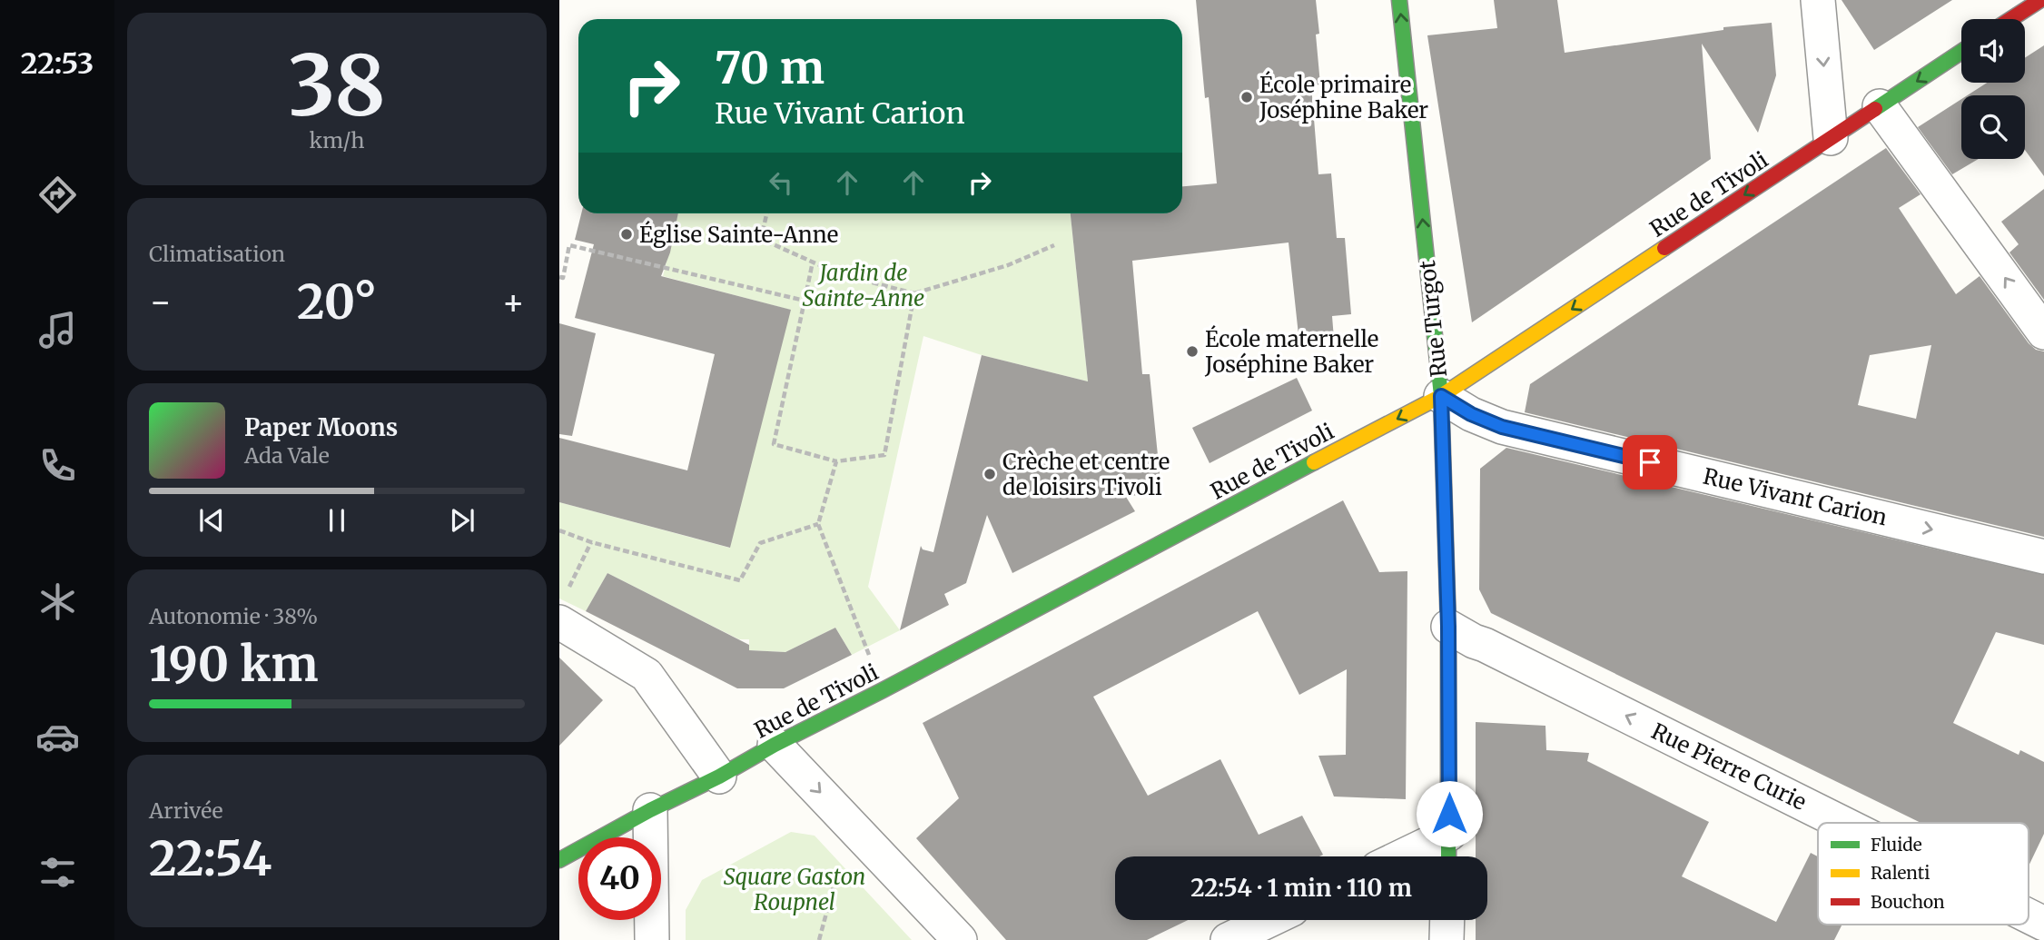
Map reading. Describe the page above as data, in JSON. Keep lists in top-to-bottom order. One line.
{"streets":{"street":["Rue de Tivoli","Rue Turgot","Rue Vivant Carion","Rue Pierre Curie"]},"crossings":[["Rue de Tivoli","Rue Turgot"],["Rue de Tivoli","Rue Vivant Carion"],["Rue Turgot","Rue Vivant Carion"],["Rue Turgot","Rue Pierre Curie"]],"one_way":["Rue de Tivoli","Rue Turgot","Rue Vivant Carion","Rue Pierre Curie"],"parks":["Jardin de Sainte-Anne","Square Gaston Roupnel"],"places":["École primaire Joséphine Baker","Église Sainte-Anne","École maternelle Joséphine Baker","Crèche et centre de loisirs Tivoli"],"legend":["Fluide","Ralenti","Bouchon"],"page":{"tabs":"22:53","tile":[["38","km/h"],"Climatisation",["Autonomie · 38%","190 km"],["Arrivée","22:54"]],"turn":["70 m","Rue Vivant Carion"],"heat":["−","20°","+"],"song":["Paper Moons","Ada Vale"],"limit":"40","trip":"22:54 · 1 min · 110 m"}}
